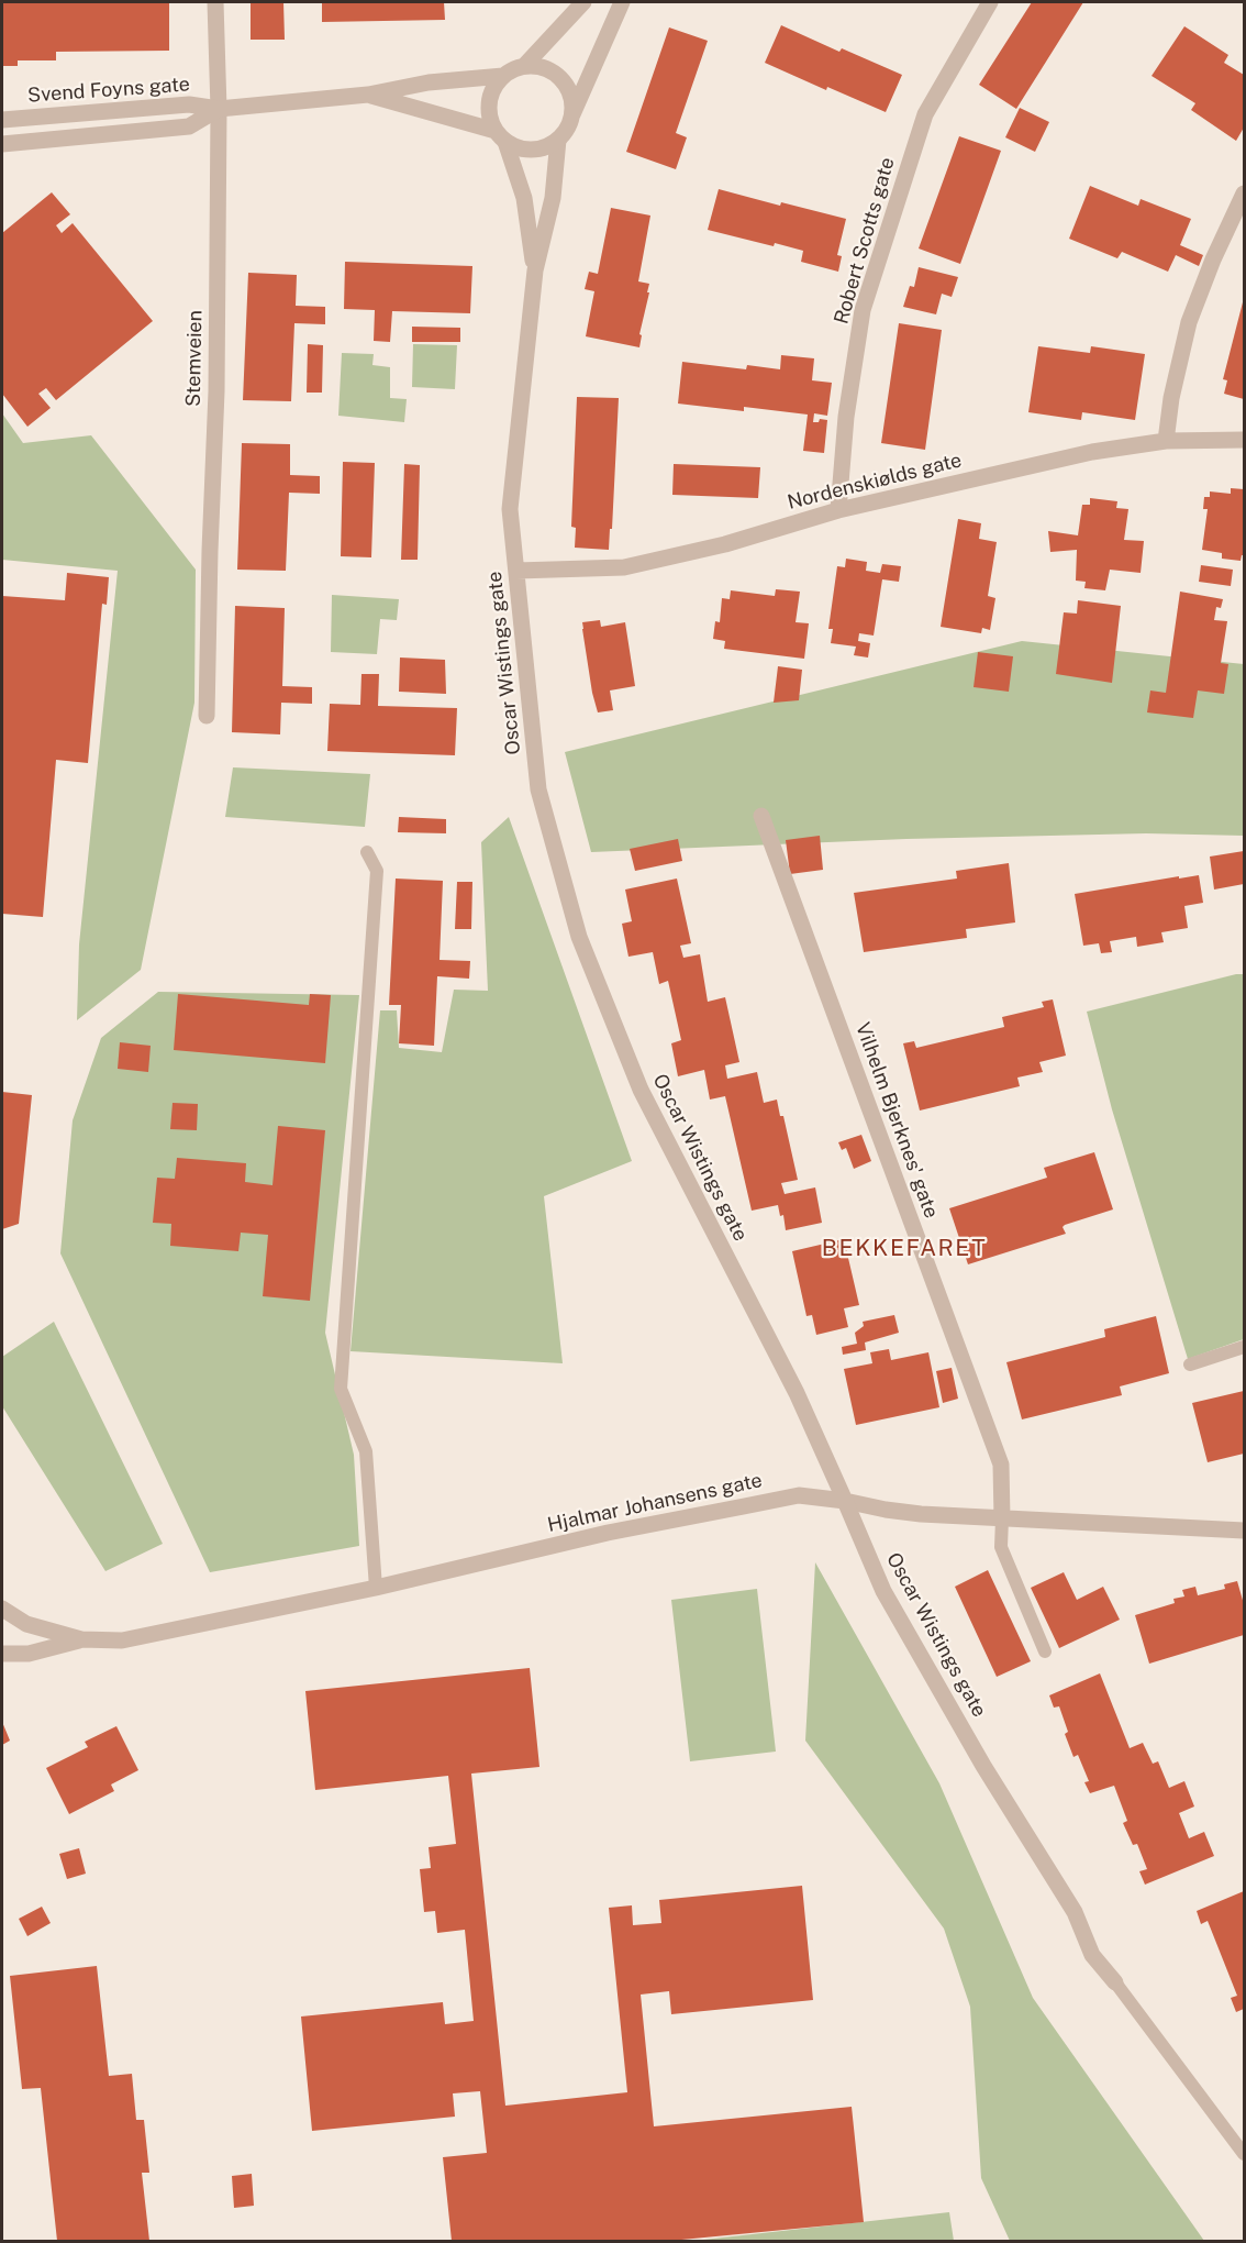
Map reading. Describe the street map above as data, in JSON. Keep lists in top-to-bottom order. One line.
{"streets":{"street":["Svend Foyns gate","Robert Scotts gate","Stemveien","Nordenskiølds gate","Oscar Wistings gate","Vilhelm Bjerknes' gate","Hjalmar Johansens gate"]},"crossings":[["Svend Foyns gate","Stemveien"],["Svend Foyns gate","Oscar Wistings gate"],["Robert Scotts gate","Nordenskiølds gate"],["Nordenskiølds gate","Oscar Wistings gate"],["Oscar Wistings gate","Hjalmar Johansens gate"],["Vilhelm Bjerknes' gate","Hjalmar Johansens gate"]],"districts":["BEKKEFARET"]}
